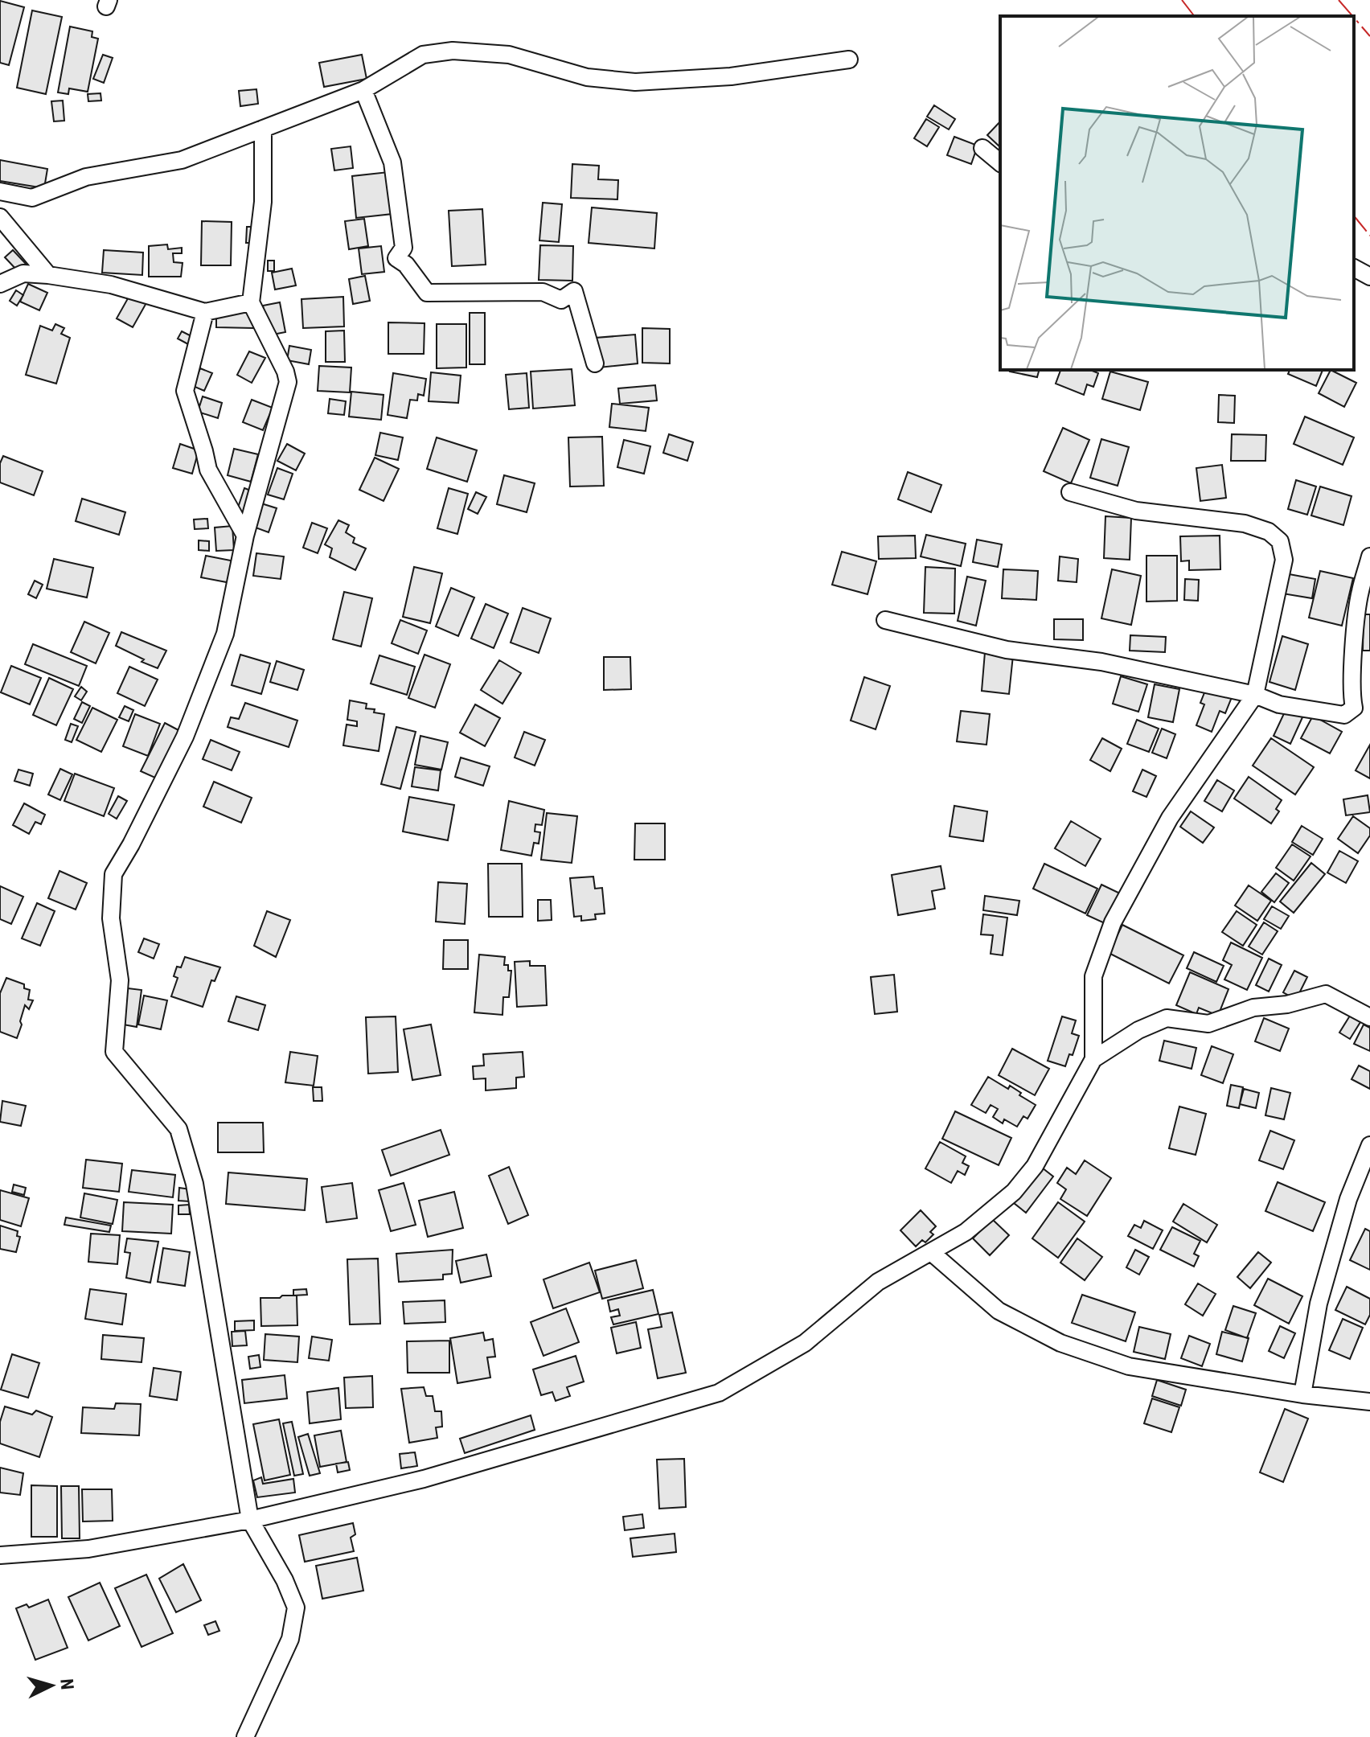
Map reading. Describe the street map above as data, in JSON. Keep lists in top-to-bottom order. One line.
{"north":"right"}
